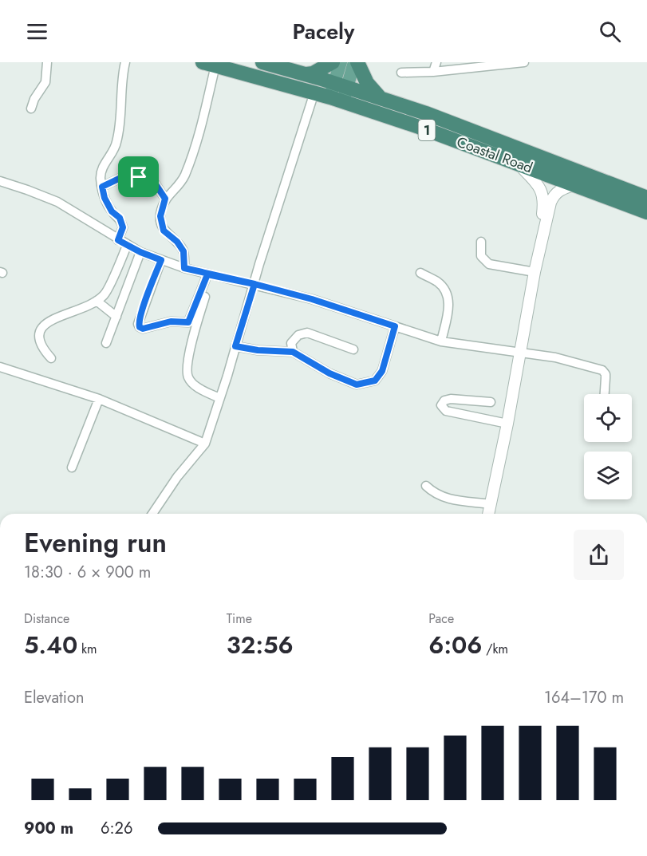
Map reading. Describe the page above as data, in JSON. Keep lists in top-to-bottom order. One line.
{"streets":{"highway":["1","Coastal Road"]},"page":{"header":"Pacely","heading":["Evening run","18:30 · 6 × 900 m"],"stats":[["Distance","5.40 km"],["Time","32:56"],["Pace","6:06 /km"]],"chart":["Elevation","164–170 m"],"list":[{"name":"900 m","note":"6:26"}]}}
